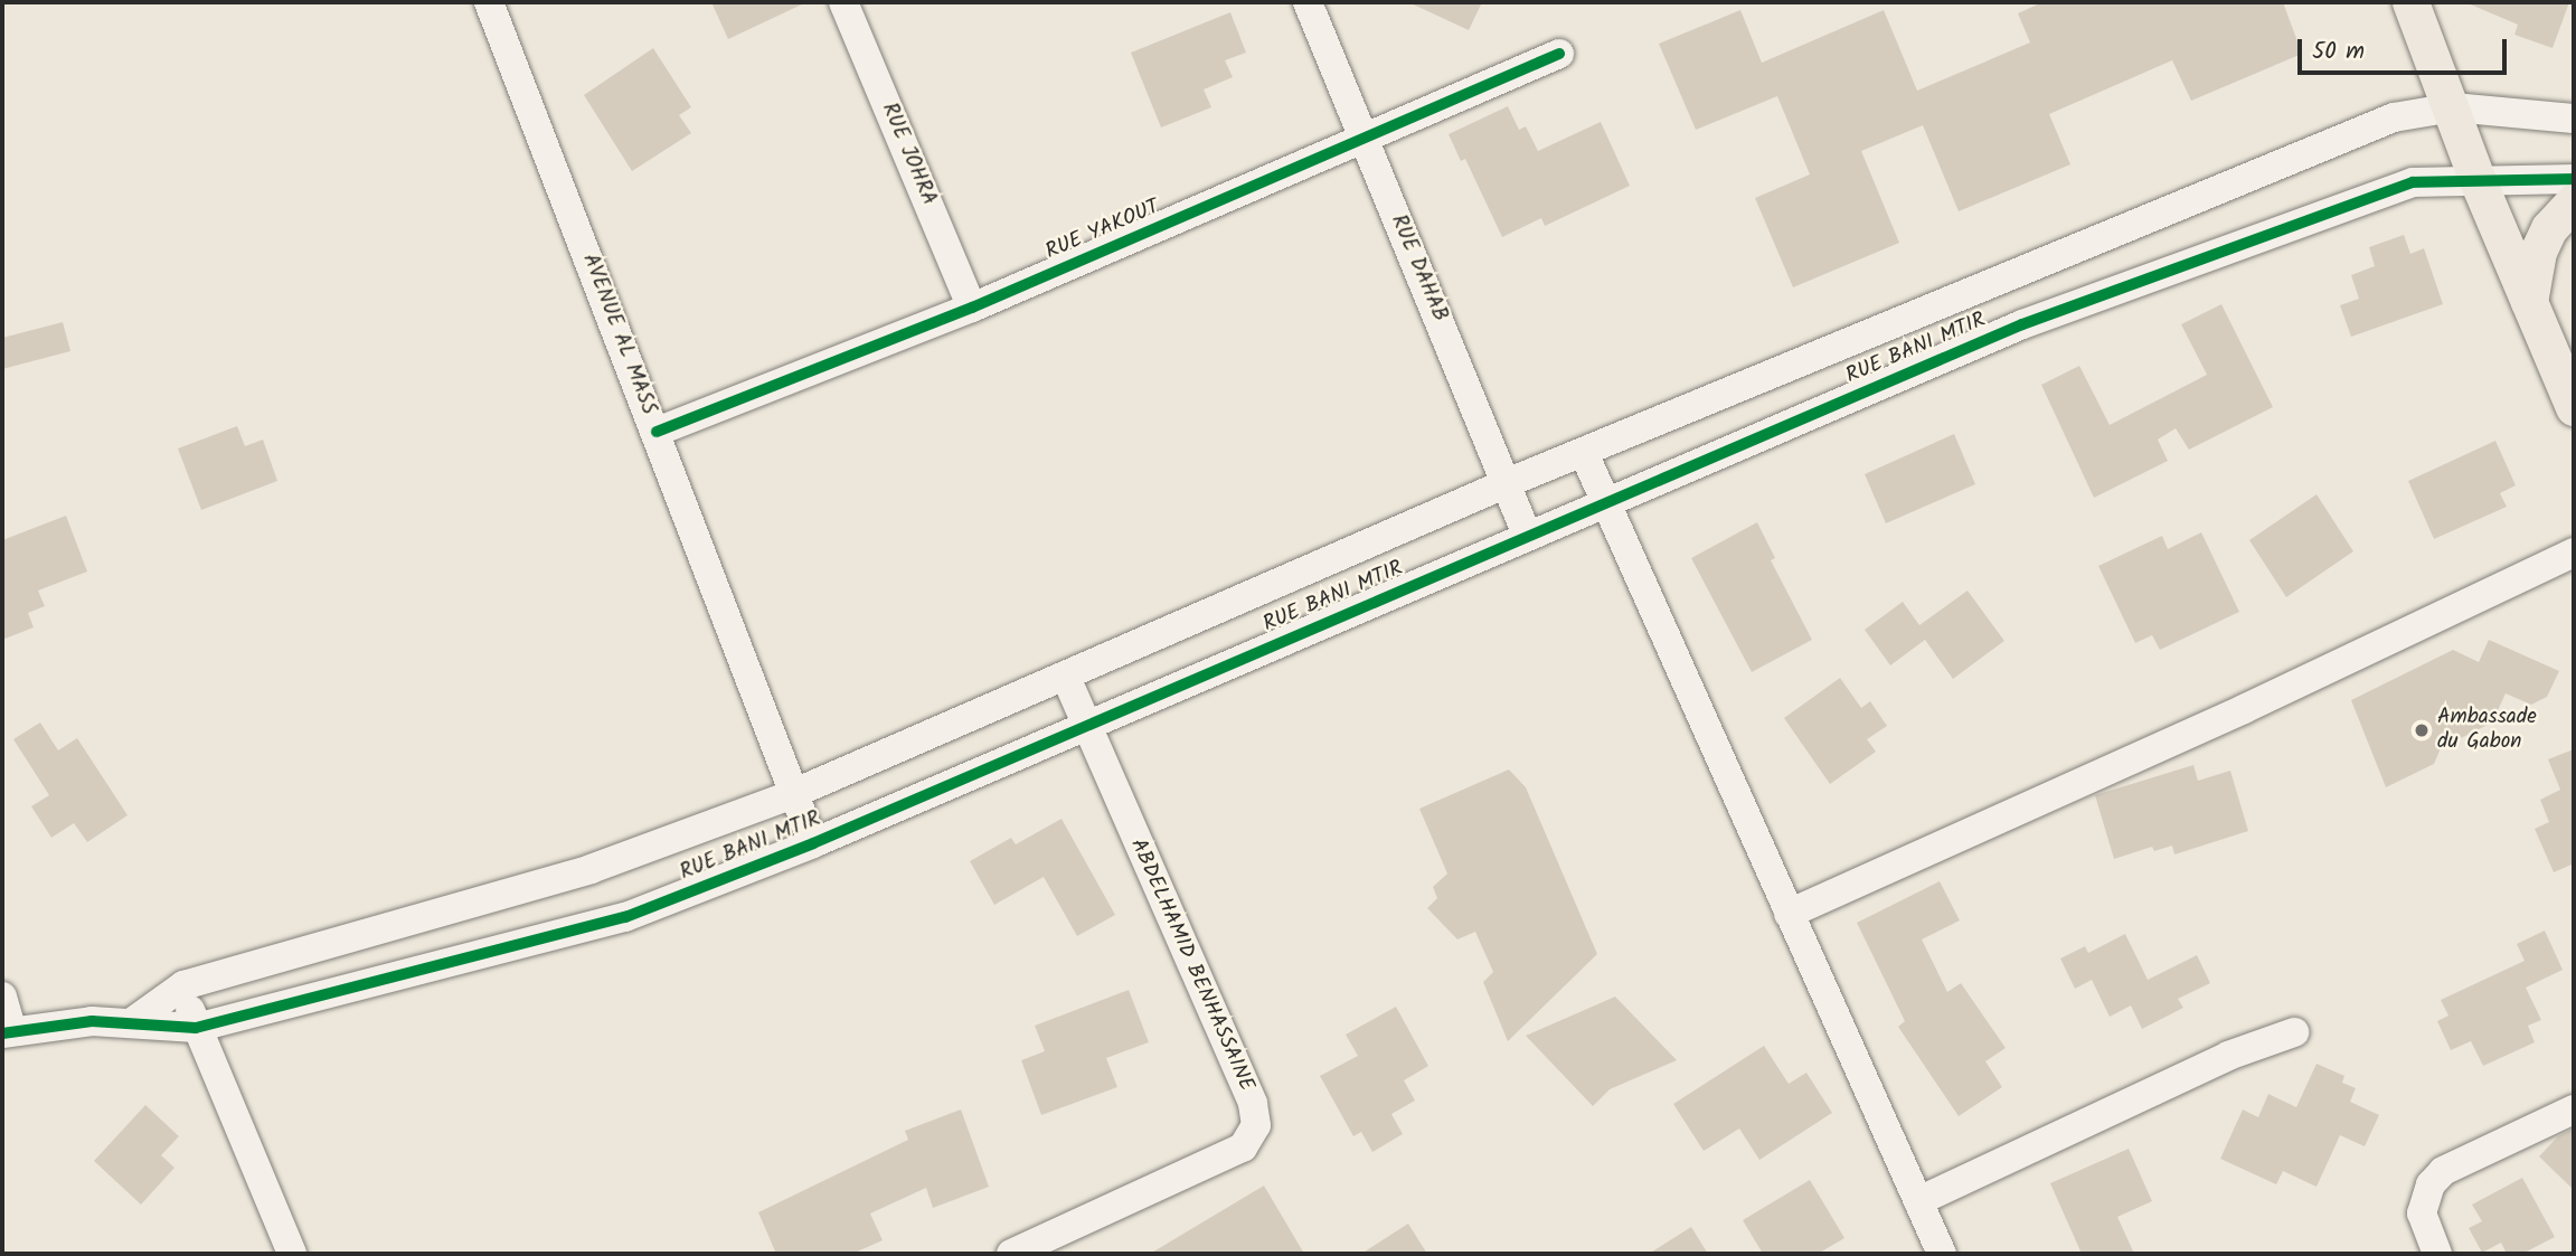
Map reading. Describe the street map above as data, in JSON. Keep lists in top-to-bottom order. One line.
{"streets":{"street":["RUE JOHRA","RUE YAKOUT","RUE DAHAB","AVENUE AL MASS","RUE BANI MTIR","ABDELHAMID BENHASSAINE"]},"crossings":[["RUE JOHRA","RUE YAKOUT"],["RUE YAKOUT","RUE DAHAB"],["RUE YAKOUT","AVENUE AL MASS"],["RUE DAHAB","RUE BANI MTIR"],["AVENUE AL MASS","RUE BANI MTIR"],["RUE BANI MTIR","ABDELHAMID BENHASSAINE"]],"places":["Ambassade du Gabon"],"scale_bar":"50 m"}
